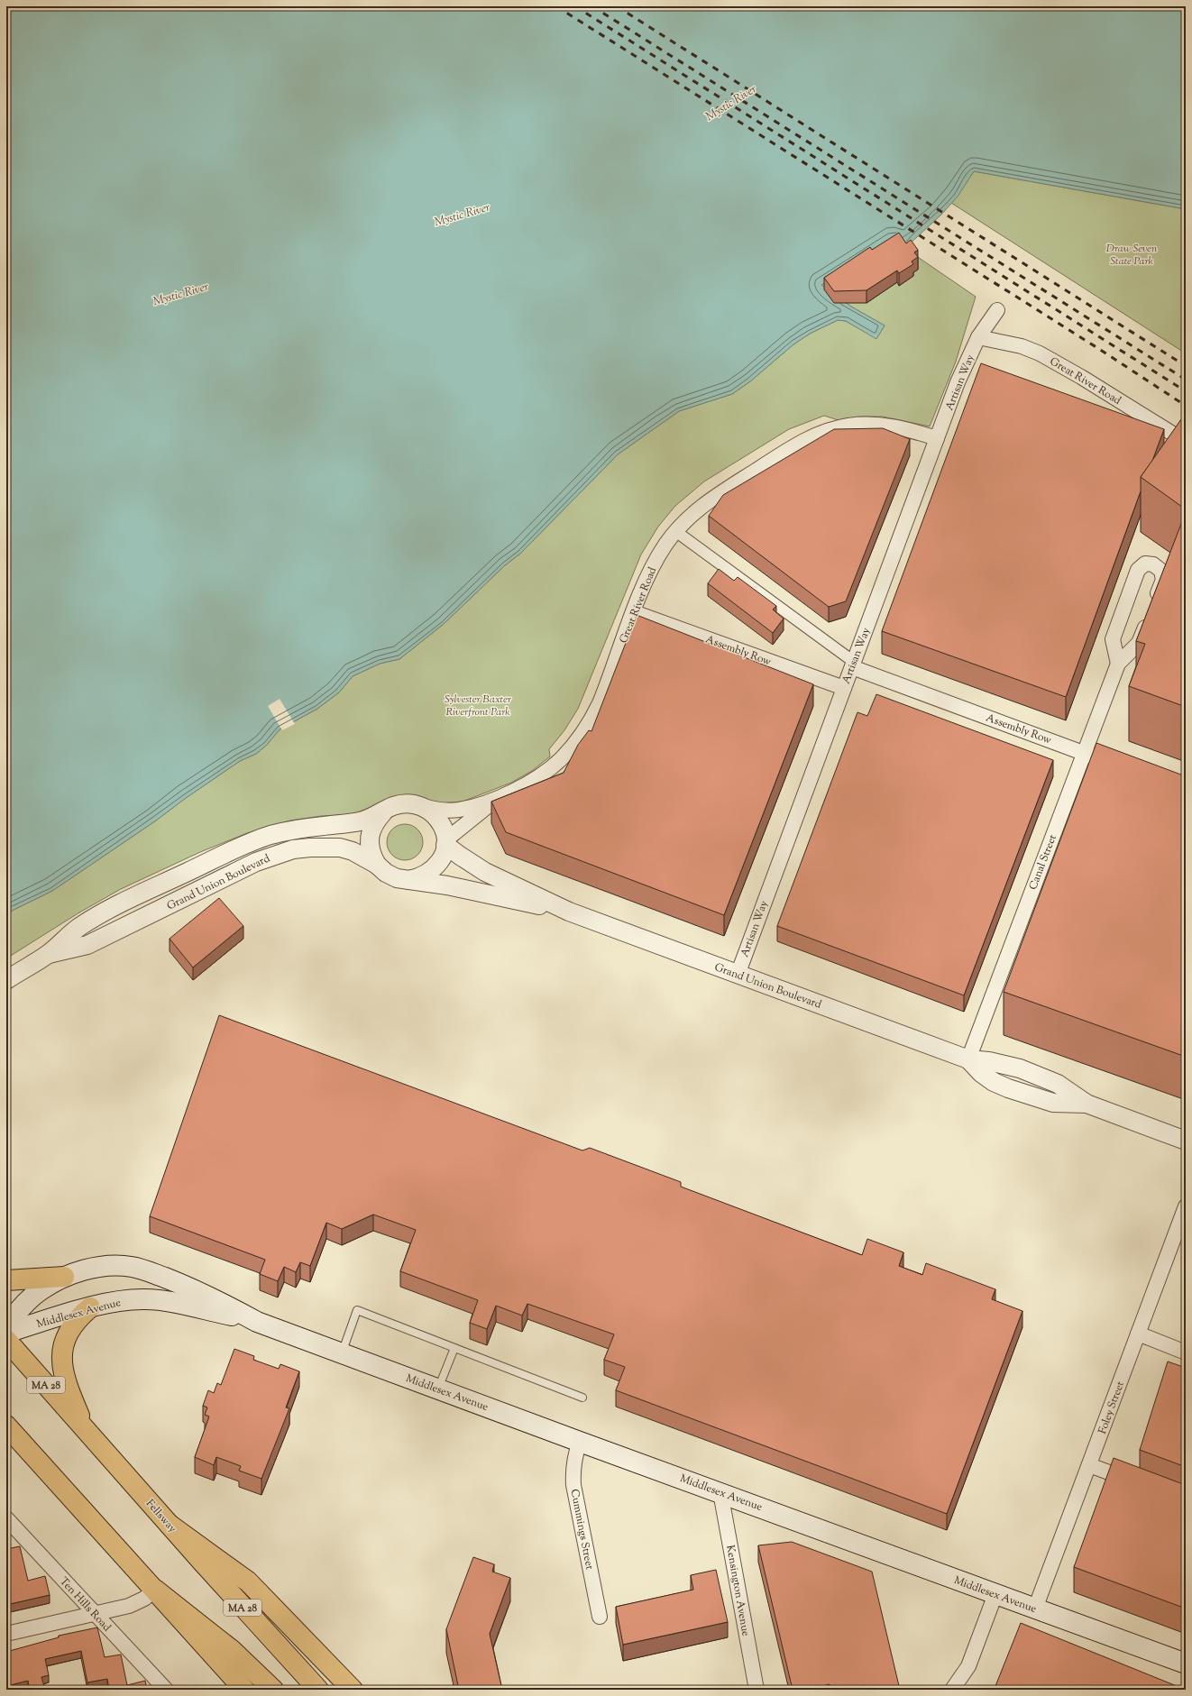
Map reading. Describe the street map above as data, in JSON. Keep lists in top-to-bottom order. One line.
{"streets":{"highway":["MA 28","Fellsway"],"main road":["Middlesex Avenue"],"street":["Great River Road","Artisan Way","Assembly Row","Canal Street","Grand Union Boulevard","Foley Street","Cummings Street","Kensington Avenue","Ten Hills Road"]},"crossings":[["Great River Road","Artisan Way"],["Great River Road","Assembly Row"],["Great River Road","Grand Union Boulevard"],["Artisan Way","Assembly Row"],["Artisan Way","Grand Union Boulevard"],["Assembly Row","Canal Street"],["Canal Street","Grand Union Boulevard"],["Middlesex Avenue","Foley Street"],["Middlesex Avenue","Cummings Street"],["Middlesex Avenue","Kensington Avenue"]],"water":["Mystic River"],"parks":["Draw Seven State Park","Sylvester Baxter Riverfront Park"]}
